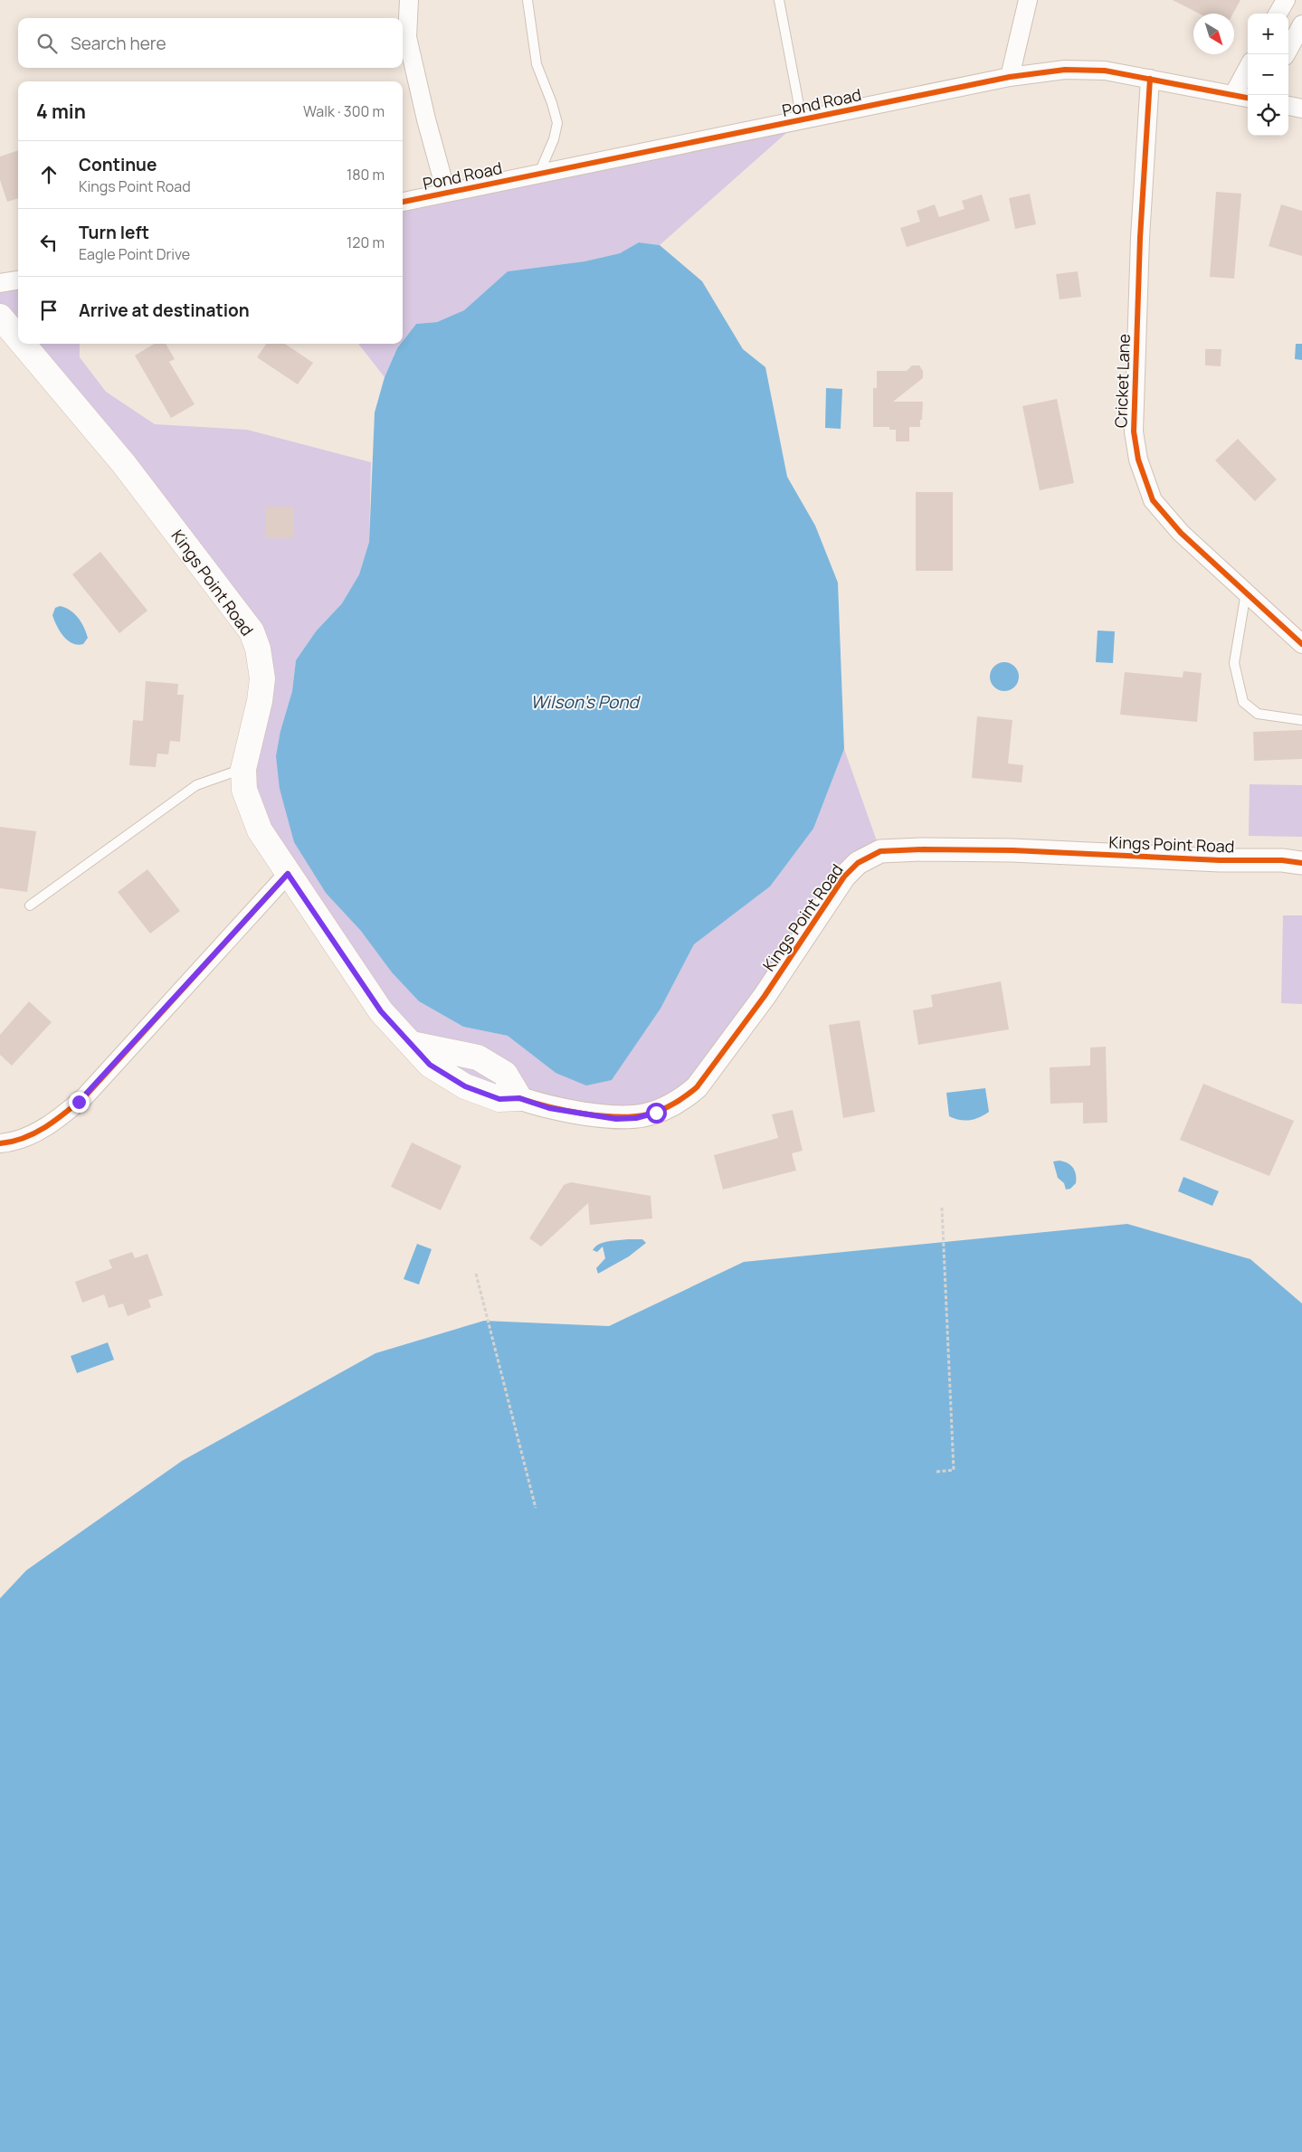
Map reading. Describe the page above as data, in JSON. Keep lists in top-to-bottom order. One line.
{"streets":{"main road":["Kings Point Road"],"street":["Pond Road","Cricket Lane"]},"crossings":[["Pond Road","Cricket Lane"]],"water":["Wilson's Pond"],"north":"bottom right","page":{"map_buttons":["+","−"],"search":"Search here","heading":["4 min","Walk · 300 m"],"list":[["Continue","Kings Point Road","180 m"],["Turn left","Eagle Point Drive","120 m"],"Arrive at destination"]}}
